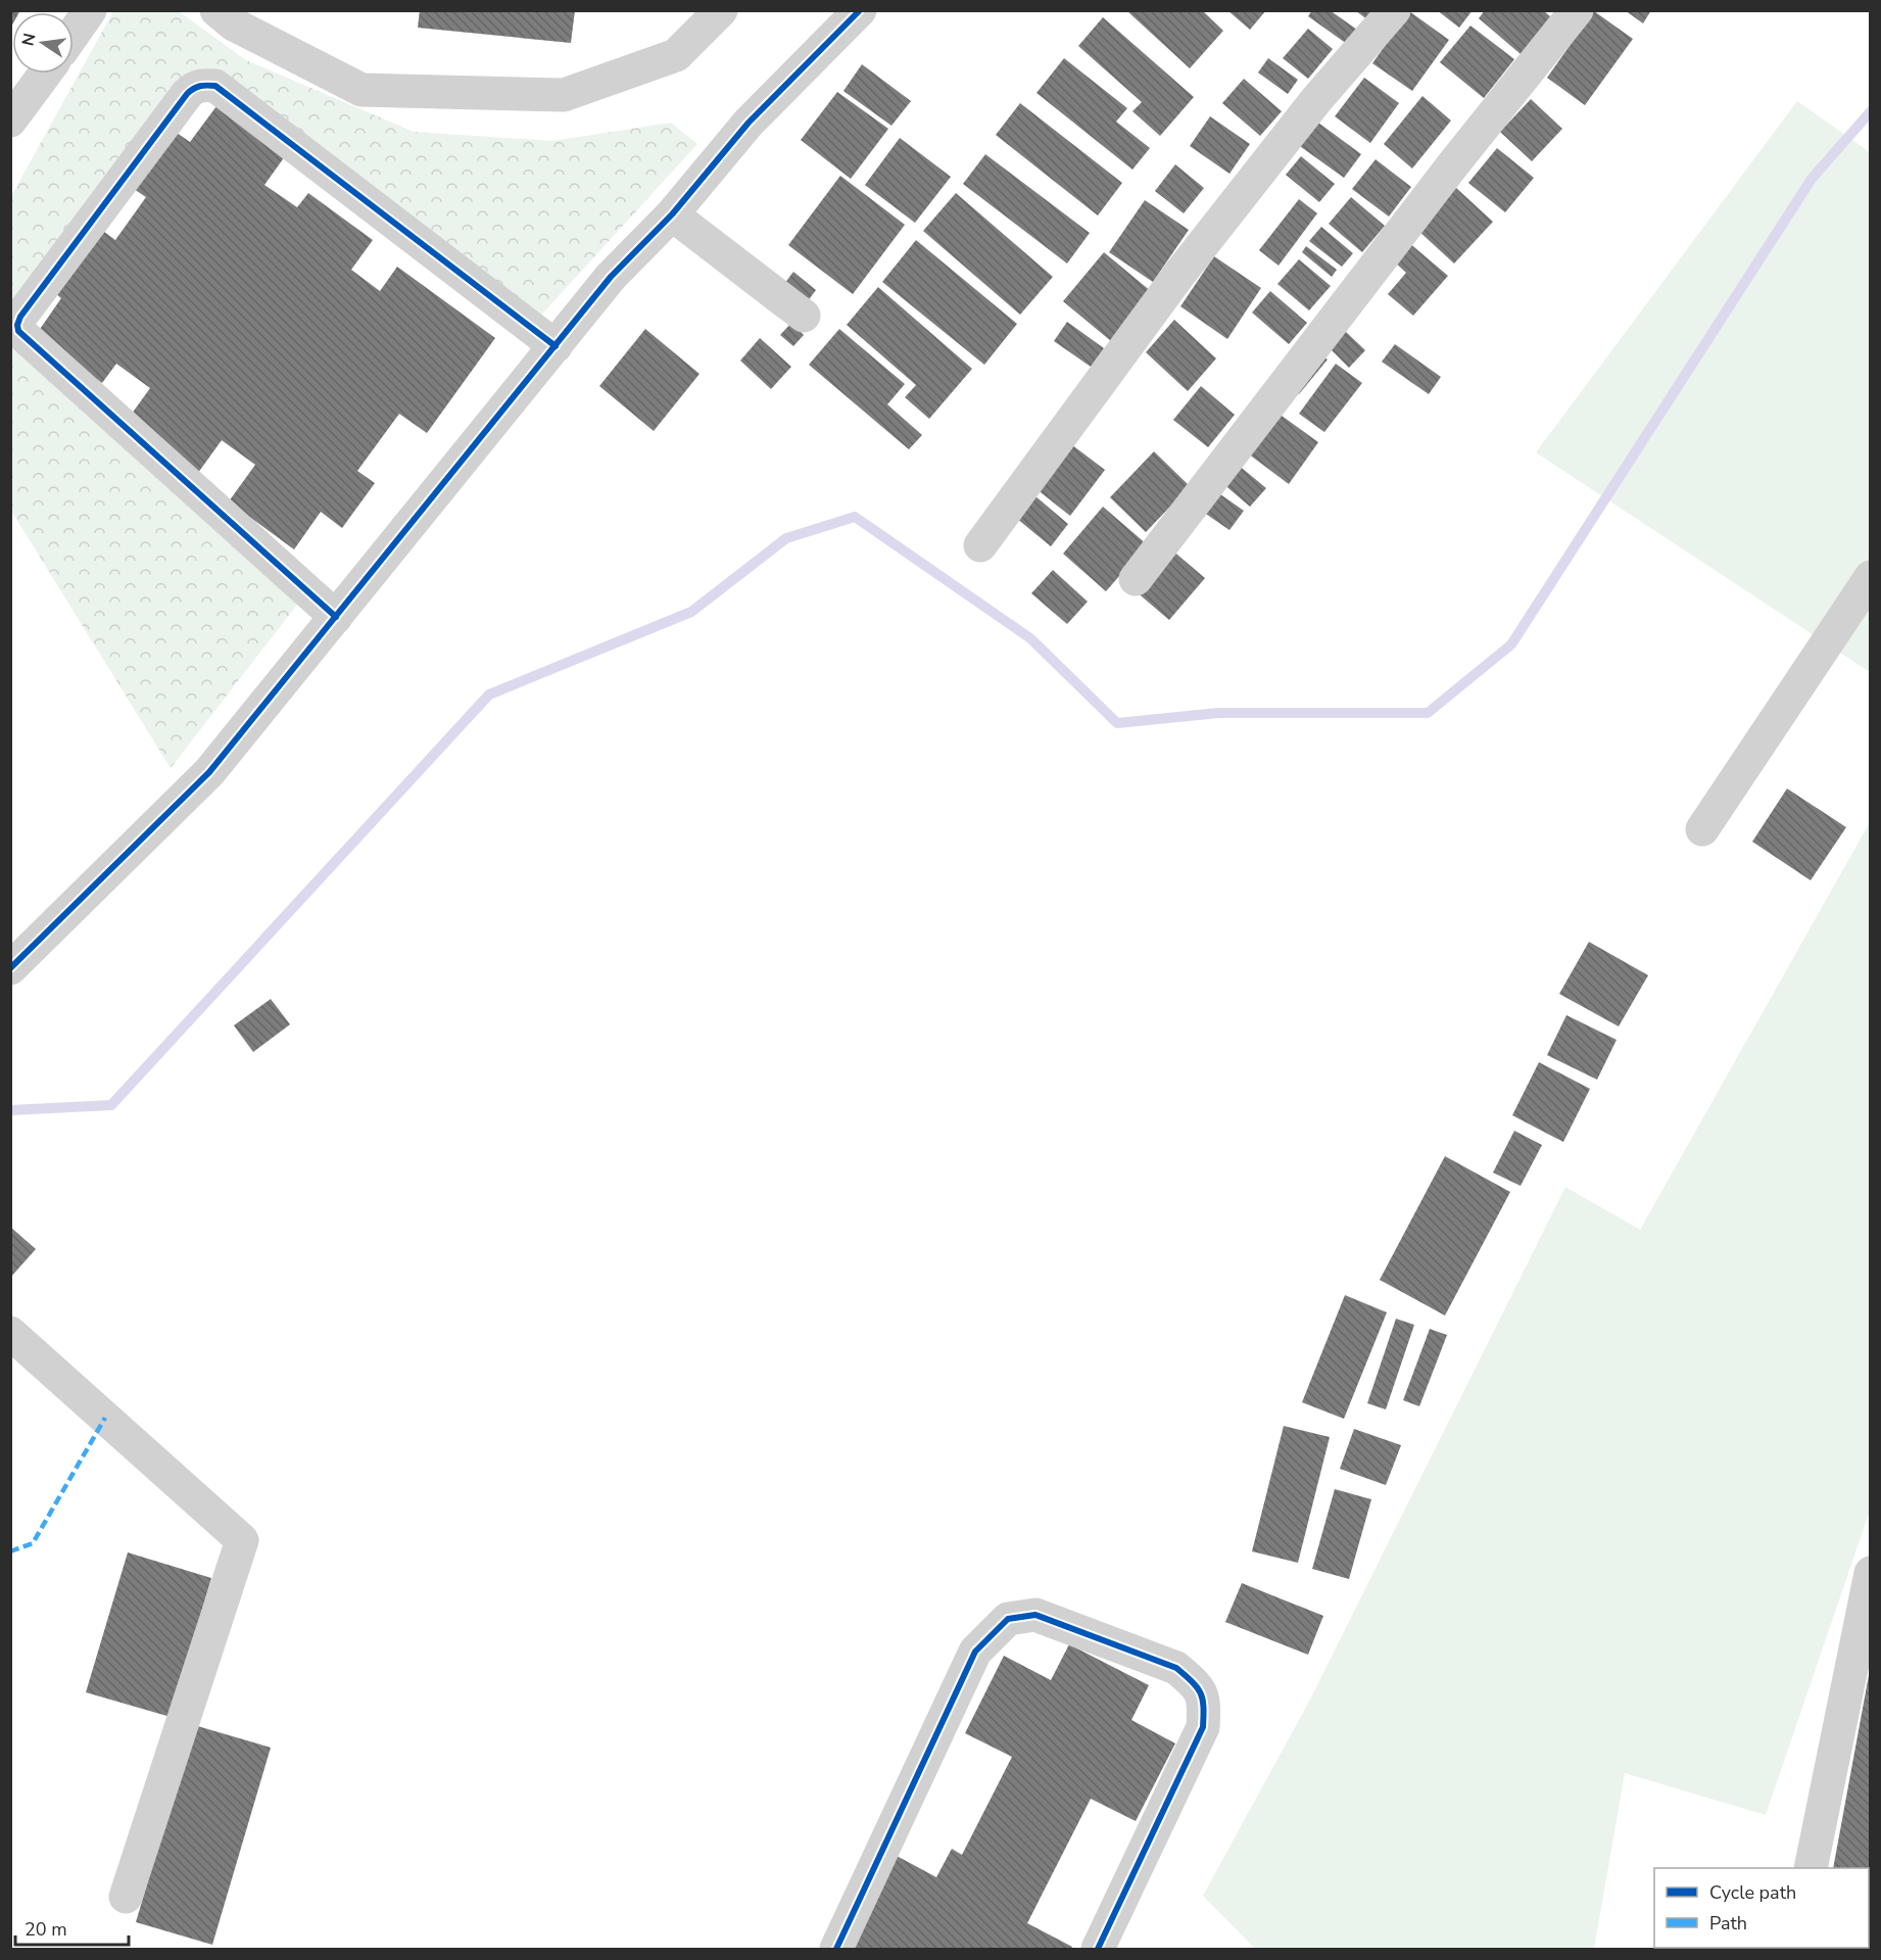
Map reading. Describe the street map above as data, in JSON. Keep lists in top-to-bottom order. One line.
{"legend":["Cycle path","Path"],"scale_bar":"20 m","north":"left"}
